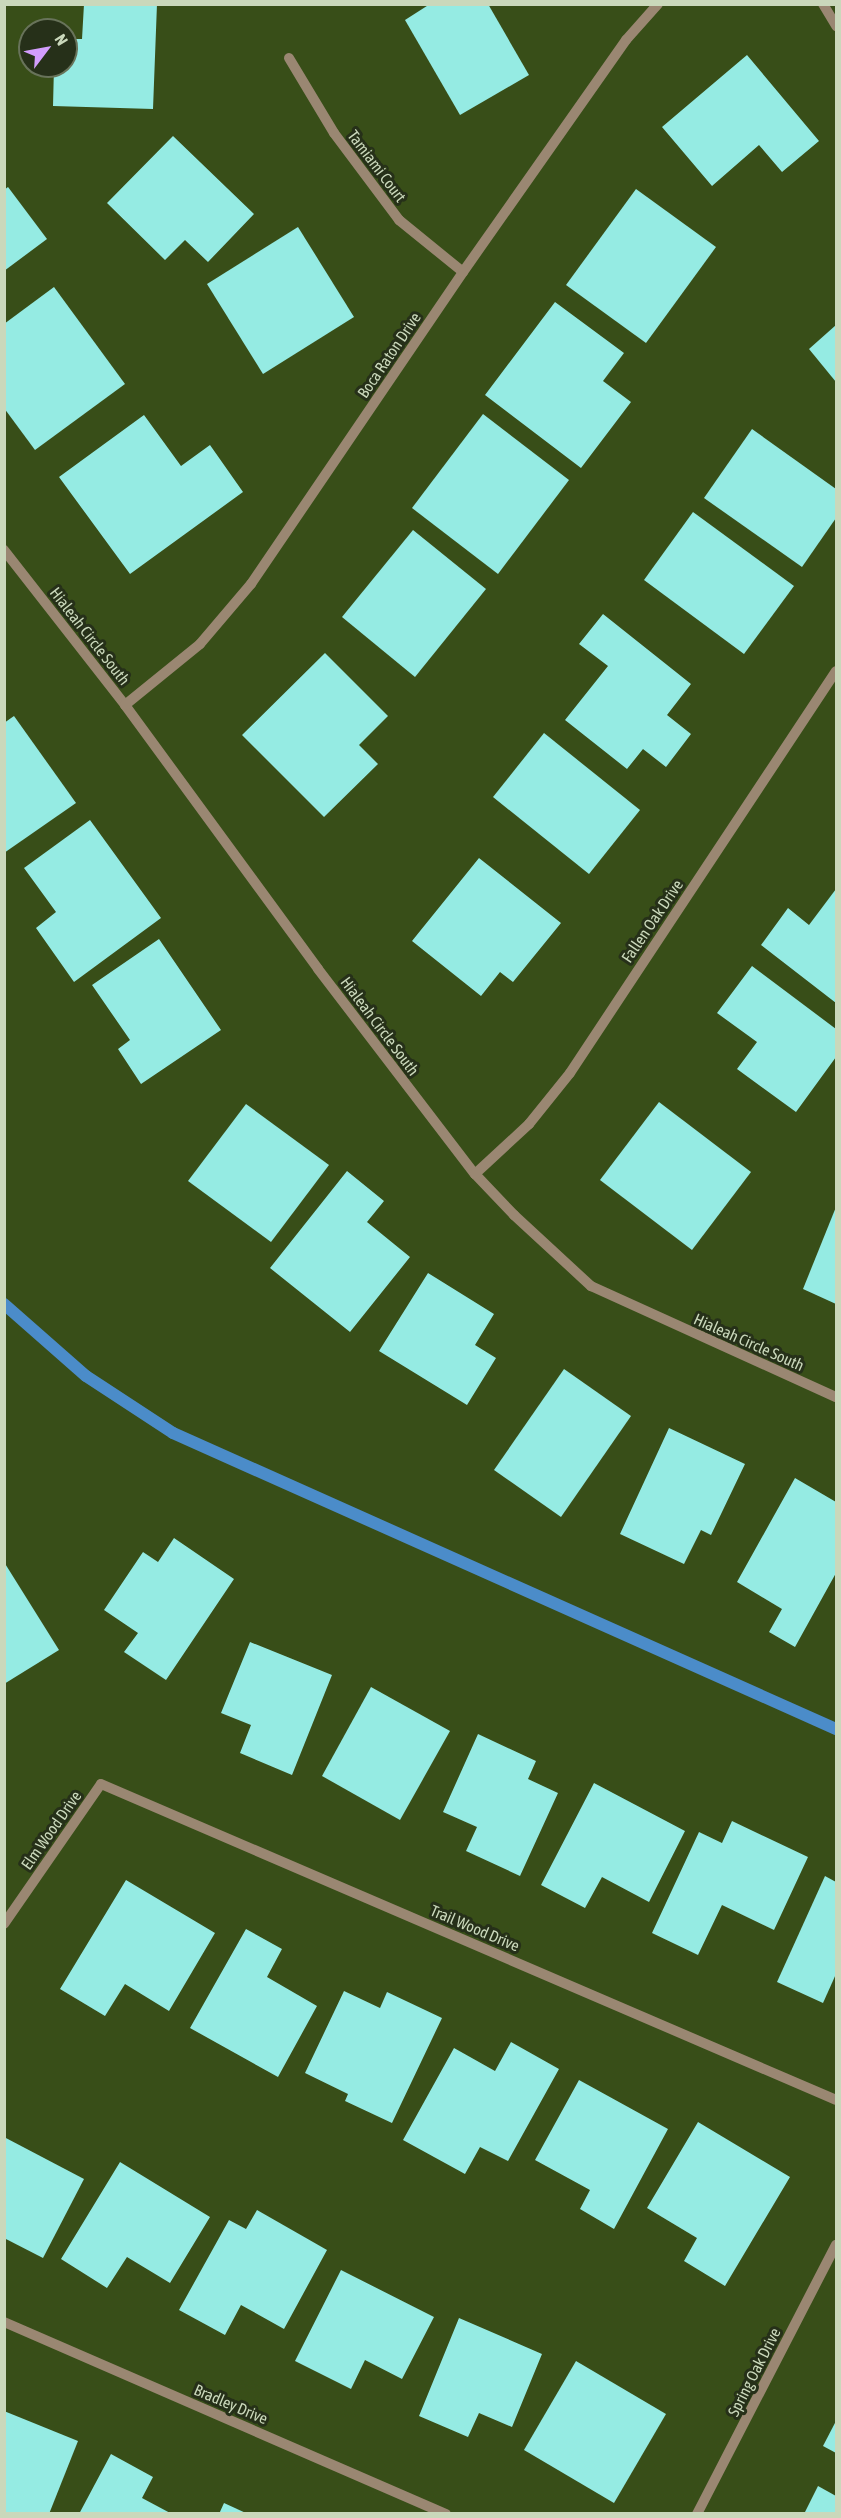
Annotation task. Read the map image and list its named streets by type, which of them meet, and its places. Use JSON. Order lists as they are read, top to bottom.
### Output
{
  "streets": {
    "street": [
      "Tamiami Court",
      "Boca Raton Drive",
      "Hialeah Circle South",
      "Fallen Oak Drive",
      "Elm Wood Drive",
      "Trail Wood Drive",
      "Spring Oak Drive",
      "Bradley Drive"
    ]
  },
  "crossings": [
    ["Tamiami Court", "Boca Raton Drive"],
    ["Boca Raton Drive", "Hialeah Circle South"],
    ["Hialeah Circle South", "Fallen Oak Drive"],
    ["Elm Wood Drive", "Trail Wood Drive"]
  ],
  "north": "top right"
}
